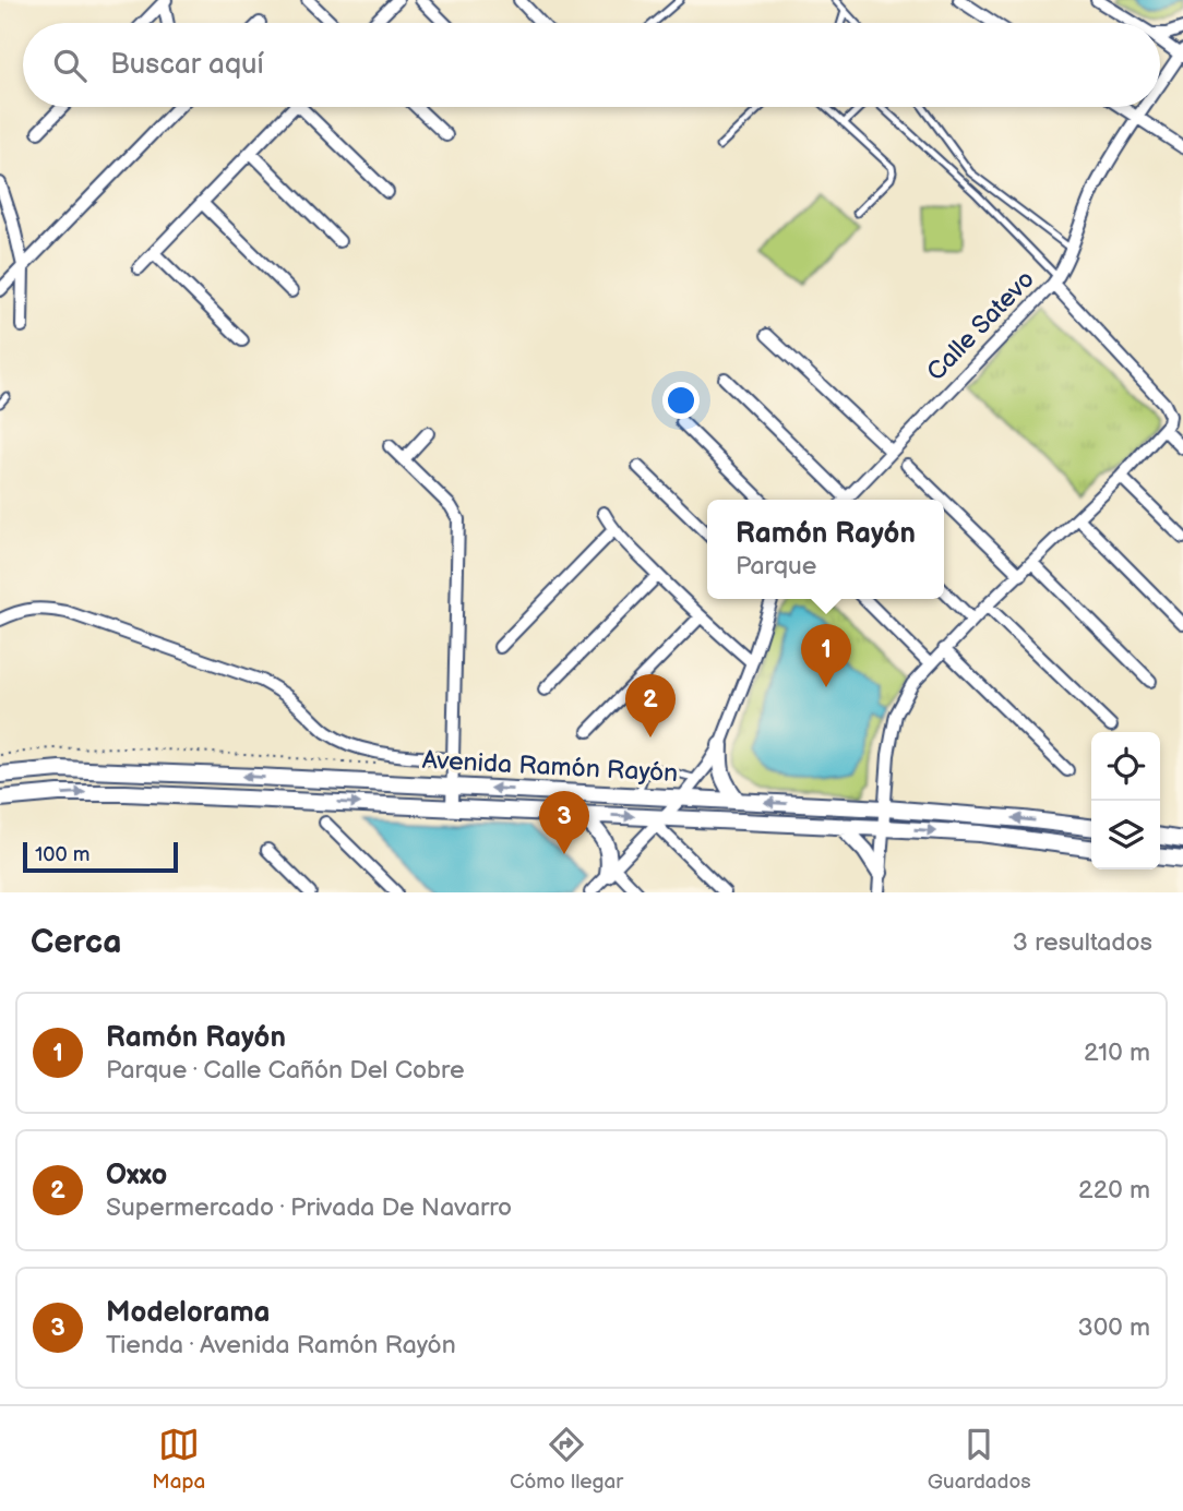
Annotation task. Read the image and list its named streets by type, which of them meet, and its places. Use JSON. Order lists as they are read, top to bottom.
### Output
{
  "streets": {
    "main road": ["Avenida Ramón Rayón"],
    "street": ["Calle Satevo"]
  },
  "scale_bar": "100 m",
  "page": {
    "search": "Buscar aquí",
    "popup": ["Ramón Rayón", "Parque"],
    "pins": ["1", "2", "3"],
    "scale": "100 m",
    "heading": ["Cerca", "3 resultados"],
    "list": [
      {
        "mark": "1",
        "name": "Ramón Rayón",
        "note": "Parque · Calle Cañón Del Cobre",
        "value": "210 m"
      },
      {
        "mark": "2",
        "name": "Oxxo",
        "note": "Supermercado · Privada De Navarro",
        "value": "220 m"
      },
      {
        "mark": "3",
        "name": "Modelorama",
        "note": "Tienda · Avenida Ramón Rayón",
        "value": "300 m"
      }
    ],
    "nav": ["Mapa", "Cómo llegar", "Guardados"]
  }
}
